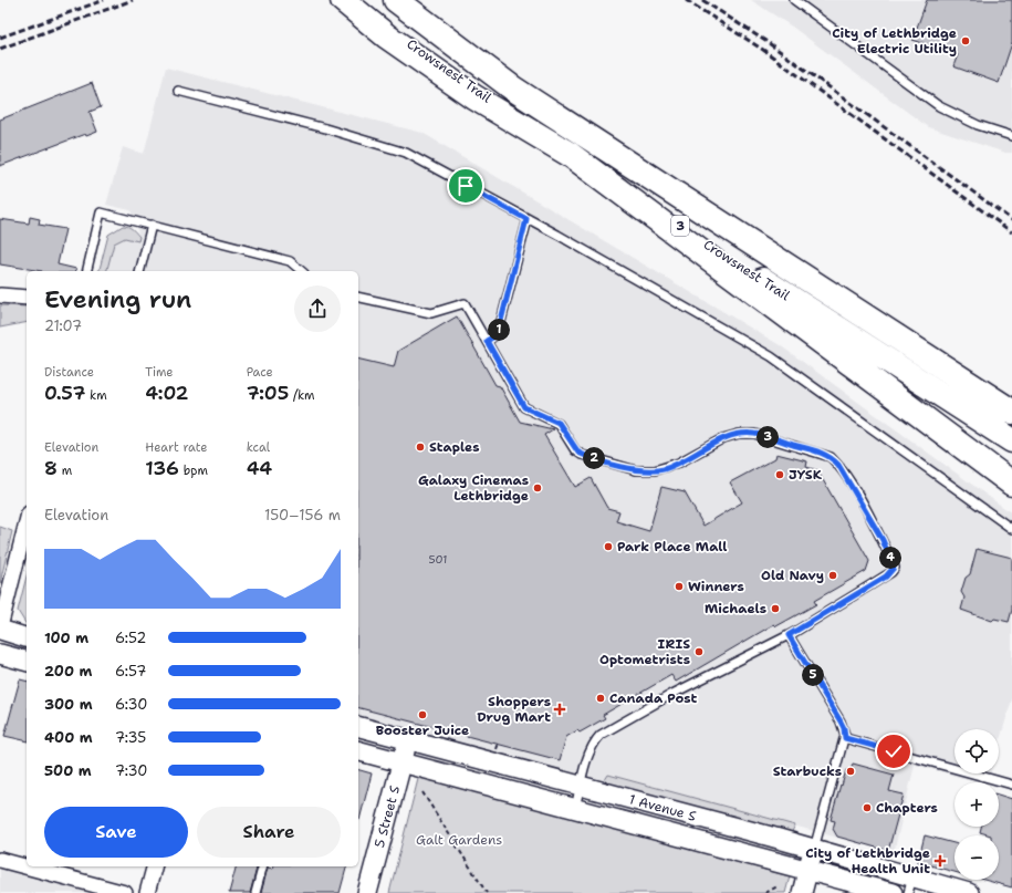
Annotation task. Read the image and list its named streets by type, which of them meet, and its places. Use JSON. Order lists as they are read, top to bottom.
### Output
{
  "streets": {
    "highway": ["Crowsnest Trail", "3"],
    "street": ["1 Avenue S", "5 Street S"]
  },
  "crossings": [
    ["1 Avenue S", "5 Street S"]
  ],
  "parks": ["Galt Gardens"],
  "places": {
    "other": [
      "City of Lethbridge Electric Utility",
      "Staples",
      "JYSK",
      "Galaxy Cinemas Lethbridge",
      "Park Place Mall",
      "Old Navy",
      "Winners",
      "Michaels",
      "IRIS Optometrists",
      "Canada Post",
      "Booster Juice",
      "Starbucks",
      "Chapters"
    ],
    "health": ["Shoppers Drug Mart", "City of Lethbridge Health Unit"]
  },
  "house_numbers": ["501"],
  "page": {
    "heading": ["Evening run", "21:07"],
    "pins": [
      "1",
      "3",
      "2",
      "4",
      "5"
    ],
    "stats": [
      ["Distance", "0.57 km"],
      ["Time", "4:02"],
      ["Pace", "7:05 /km"],
      ["Elevation", "8 m"],
      ["Heart rate", "136 bpm"],
      ["kcal", "44"]
    ],
    "chart": ["Elevation", "150–156 m"],
    "list": [
      {
        "name": "100 m",
        "note": "6:52"
      },
      {
        "name": "200 m",
        "note": "6:57"
      },
      {
        "name": "300 m",
        "note": "6:30"
      },
      {
        "name": "400 m",
        "note": "7:35"
      },
      {
        "name": "500 m",
        "note": "7:30"
      }
    ],
    "map_buttons": ["+", "−"],
    "buttons": ["Save", "Share"]
  }
}
